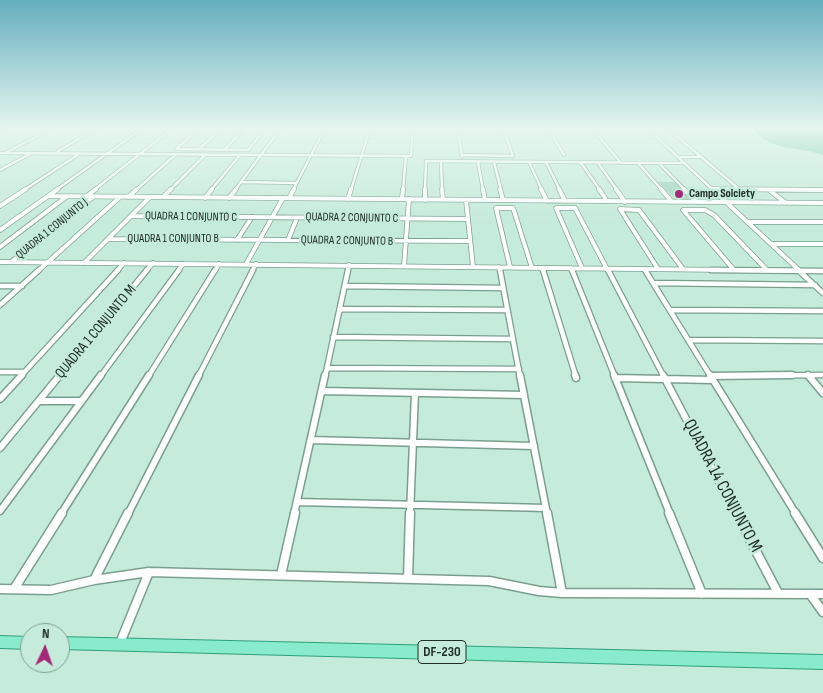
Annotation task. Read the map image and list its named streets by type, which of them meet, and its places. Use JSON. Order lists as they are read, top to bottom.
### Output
{
  "streets": {
    "main road": ["DF-230"],
    "street": [
      "QUADRA 1 CONJUNTO C",
      "QUADRA 2 CONJUNTO C",
      "QUADRA 1 CONJUNTO J",
      "QUADRA 1 CONJUNTO B",
      "QUADRA 2 CONJUNTO B",
      "QUADRA 1 CONJUNTO M",
      "QUADRA 14 CONJUNTO M"
    ]
  },
  "crossings": [
    ["QUADRA 1 CONJUNTO C", "QUADRA 2 CONJUNTO C"],
    ["QUADRA 1 CONJUNTO B", "QUADRA 2 CONJUNTO B"]
  ],
  "places": ["Campo Solciety"],
  "north": "top"
}
